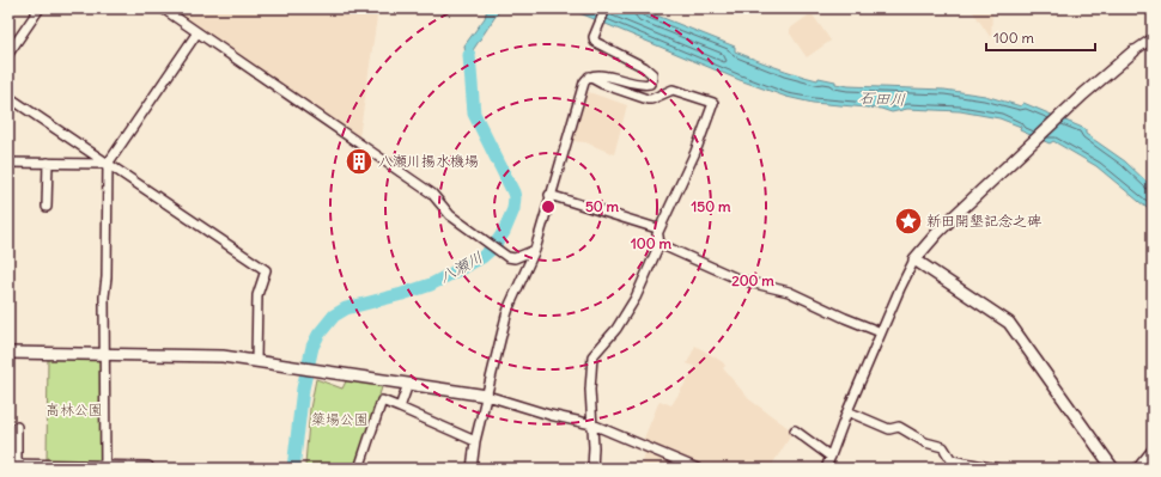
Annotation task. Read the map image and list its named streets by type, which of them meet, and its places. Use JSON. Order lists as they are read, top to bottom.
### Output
{
  "water": ["石田川", "八瀬川"],
  "parks": ["高林公園", "簗場公園"],
  "places": {
    "building": ["八瀬川揚水機場"],
    "place": ["新田開墾記念之碑"]
  },
  "scale_bar": "100 m",
  "rings": [
    "50 m",
    "150 m",
    "100 m",
    "200 m"
  ]
}
